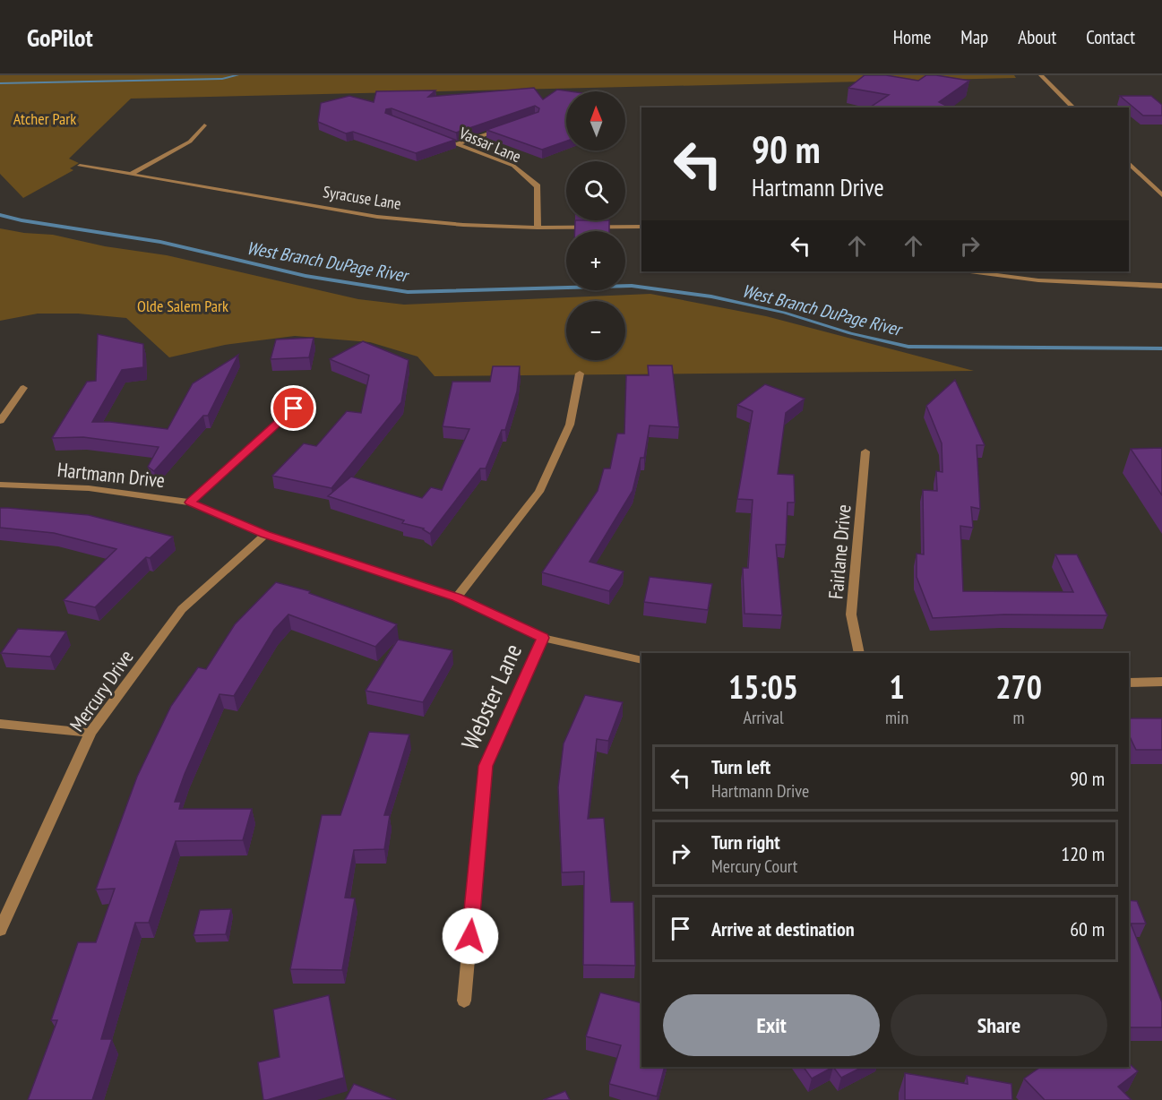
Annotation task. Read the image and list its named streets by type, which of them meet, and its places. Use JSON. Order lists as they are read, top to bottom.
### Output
{
  "streets": {
    "street": [
      "Vassar Lane",
      "Syracuse Lane",
      "Hartmann Drive",
      "Fairlane Drive",
      "Mercury Drive",
      "Webster Lane"
    ]
  },
  "crossings": [
    ["Vassar Lane", "Syracuse Lane"],
    ["Hartmann Drive", "Mercury Drive"],
    ["Hartmann Drive", "Webster Lane"]
  ],
  "water": ["West Branch DuPage River"],
  "parks": ["Atcher Park", "Olde Salem Park"],
  "north": "top",
  "page": {
    "header": "GoPilot",
    "nav": [
      "Home",
      "Map",
      "About",
      "Contact"
    ],
    "map_buttons": ["+", "−"],
    "turn": ["90 m", "Hartmann Drive"],
    "eta": [
      "15:05",
      "Arrival",
      "1",
      "min",
      "270",
      "m"
    ],
    "list": [
      {
        "name": "Turn left",
        "note": "Hartmann Drive",
        "value": "90 m"
      },
      {
        "name": "Turn right",
        "note": "Mercury Court",
        "value": "120 m"
      },
      {
        "name": "Arrive at destination",
        "value": "60 m"
      }
    ],
    "buttons": ["Exit", "Share"]
  }
}
